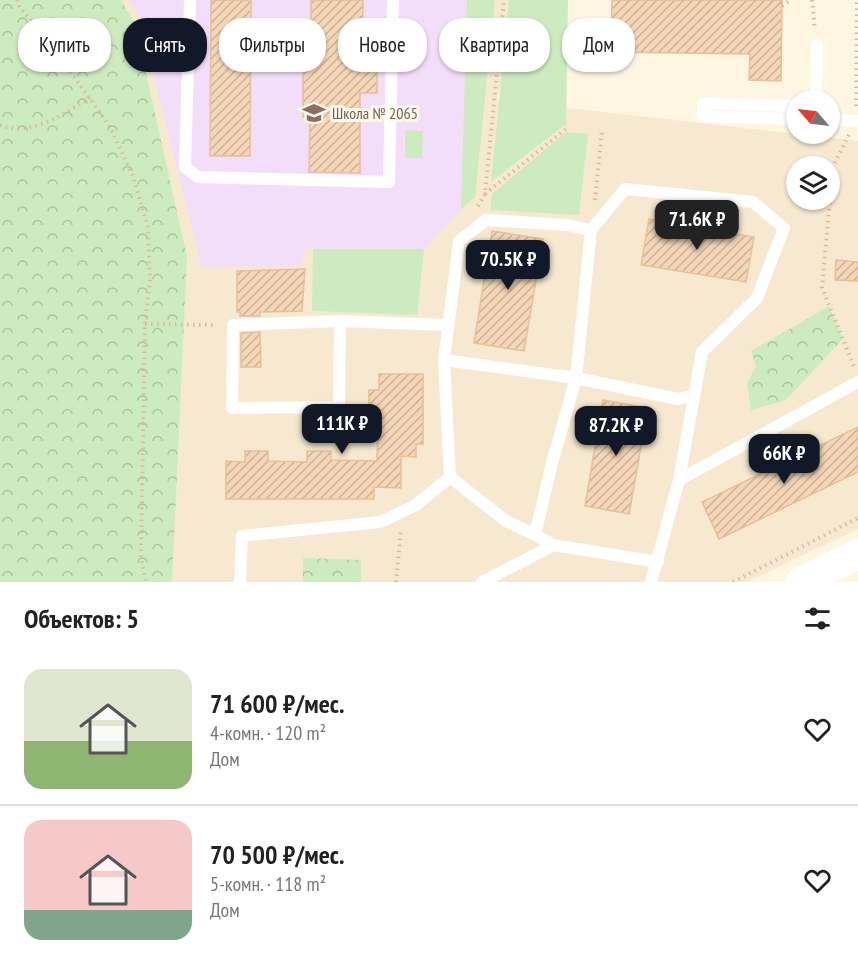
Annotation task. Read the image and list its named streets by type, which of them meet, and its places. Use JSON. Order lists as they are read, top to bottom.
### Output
{
  "places": {
    "school or university": ["Школа № 2065"]
  },
  "north": "top left",
  "page": {
    "chip": [
      "Купить",
      "Снять",
      "Фильтры",
      "Новое",
      "Квартира",
      "Дом"
    ],
    "price": [
      "71.6K ₽",
      "70.5K ₽",
      "111K ₽",
      "87.2K ₽",
      "66K ₽"
    ],
    "heading": "Объектов: 5",
    "list": [
      {
        "name": "71 600 ₽/мес.",
        "note": "4-комн. · 120 m² · Дом"
      },
      {
        "name": "70 500 ₽/мес.",
        "note": "5-комн. · 118 m² · Дом"
      }
    ]
  }
}
